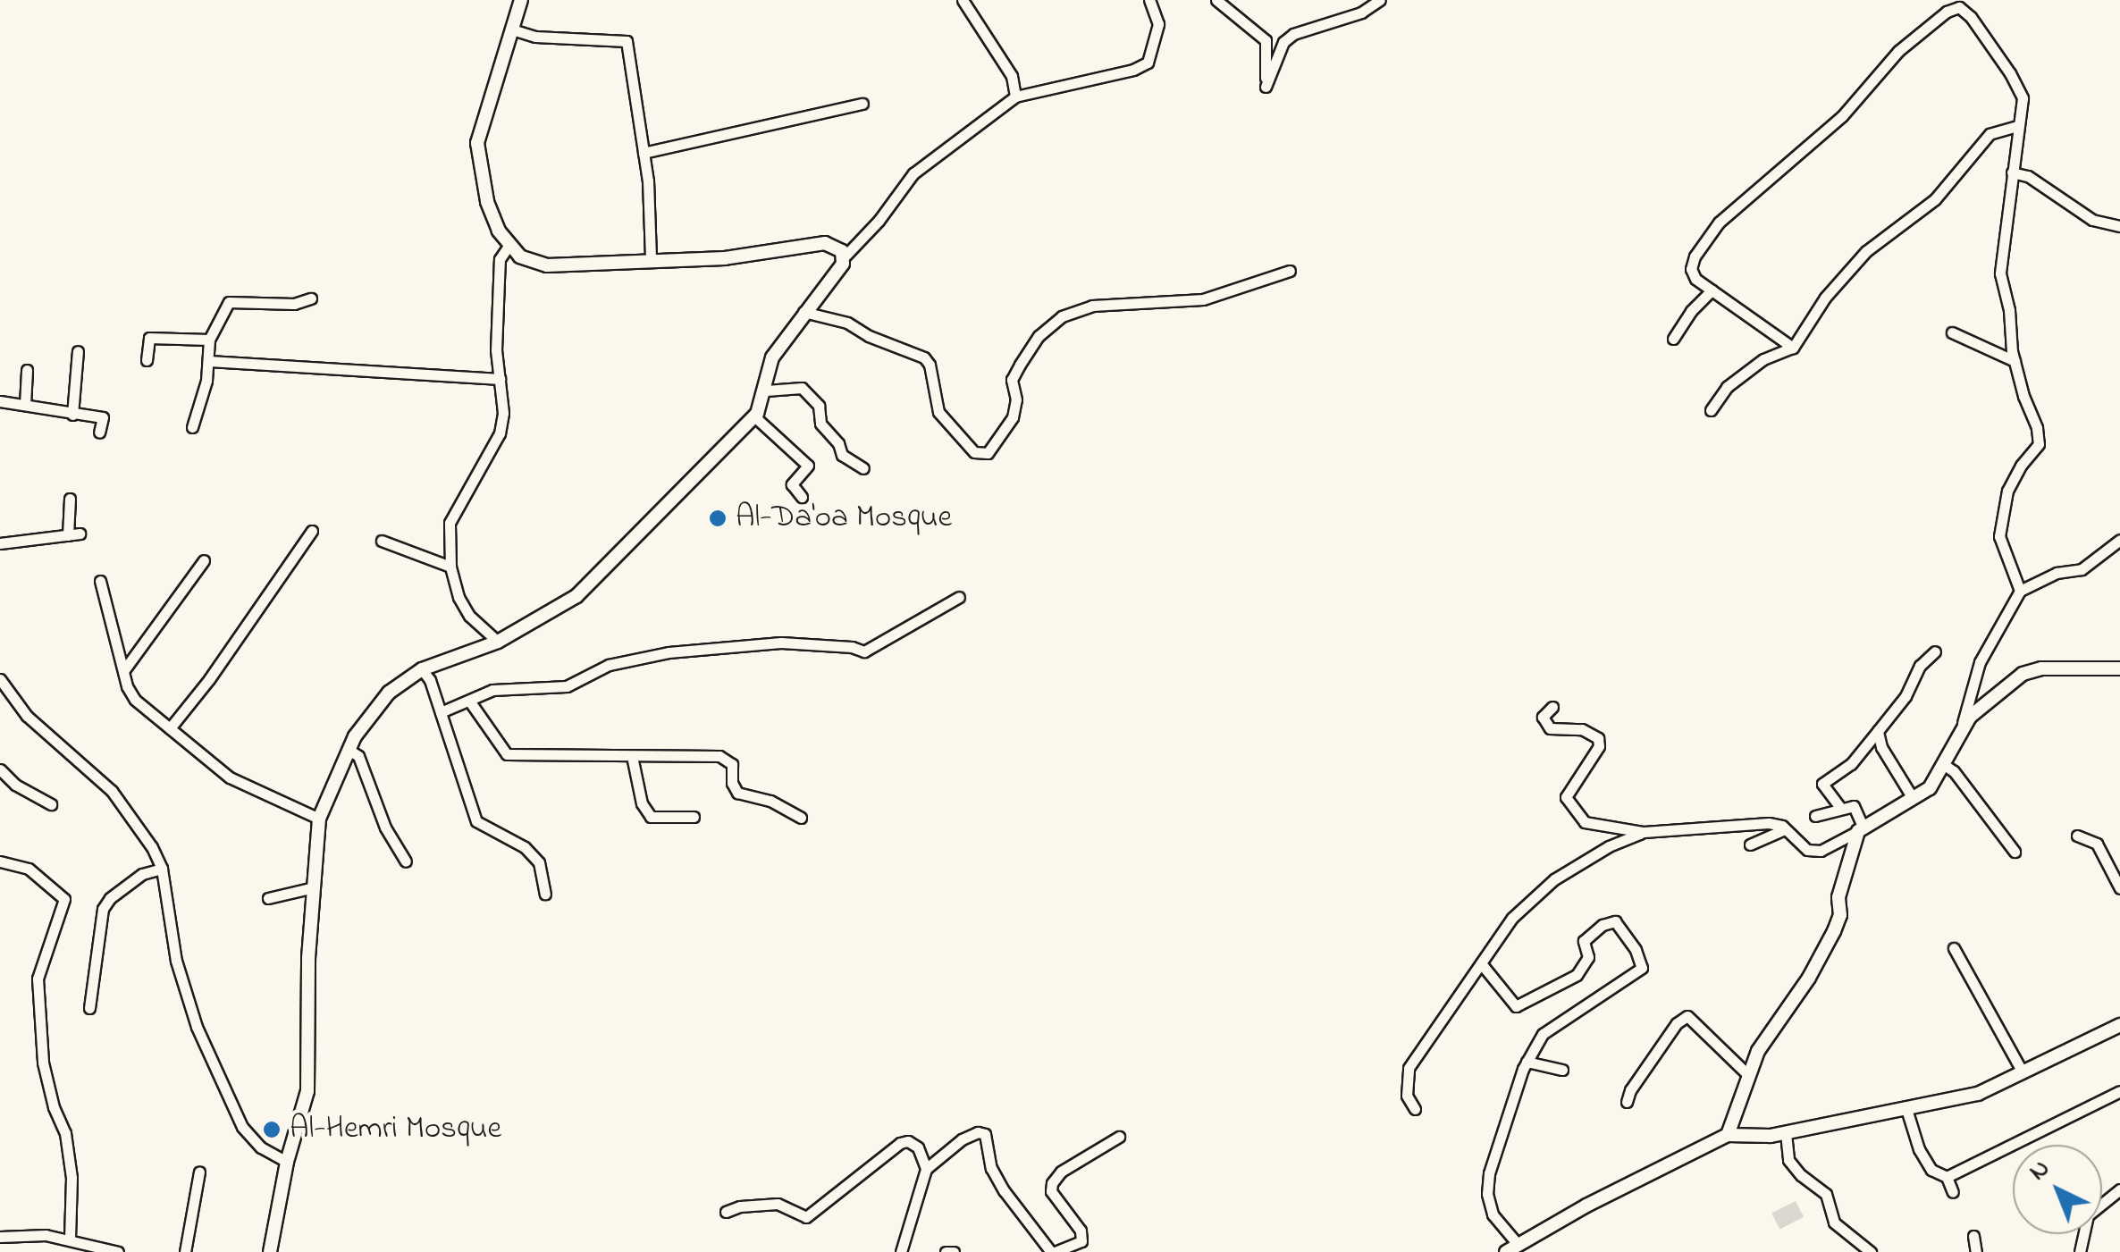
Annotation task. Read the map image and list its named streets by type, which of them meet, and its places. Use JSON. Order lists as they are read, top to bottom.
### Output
{
  "places": ["Al-Da'oa Mosque", "Al-Hemri Mosque"],
  "north": "top left"
}
